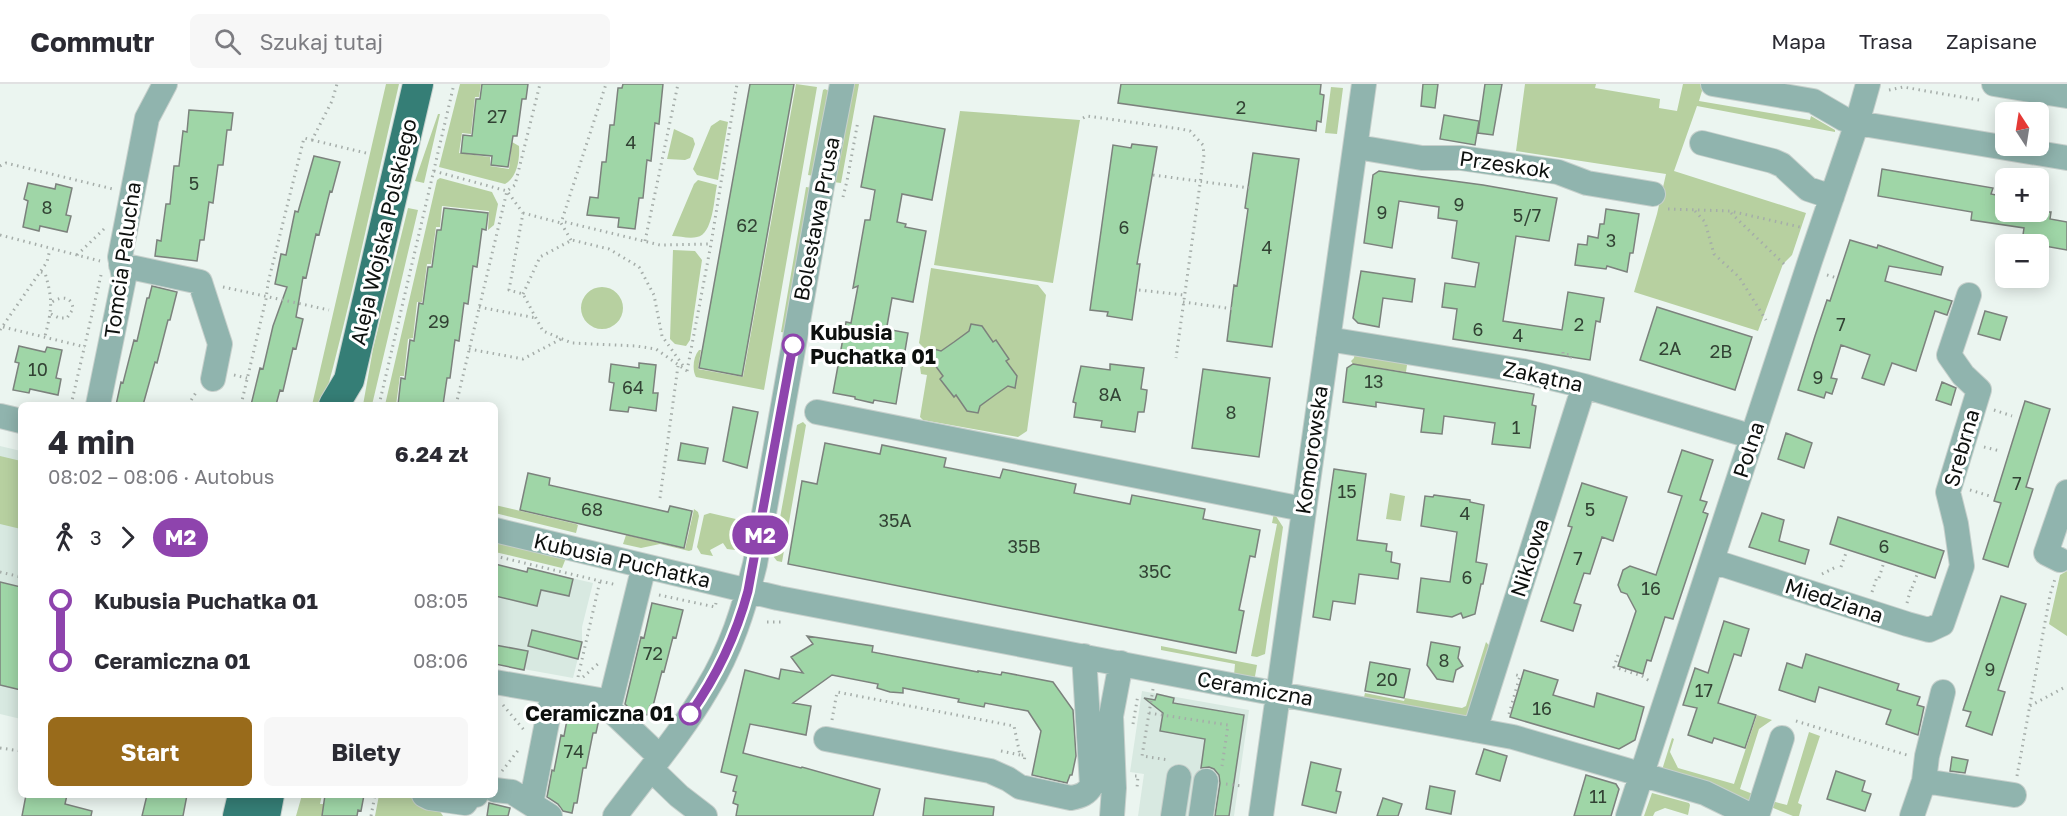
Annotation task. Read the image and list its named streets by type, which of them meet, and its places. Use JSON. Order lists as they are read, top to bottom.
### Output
{
  "streets": {
    "main road": ["Aleja Wojska Polskiego"],
    "street": [
      "Przeskok",
      "Bolesława Prusa",
      "Tomcia Palucha",
      "Zakątna",
      "Srebrna",
      "Komorowska",
      "Polna",
      "Niklowa",
      "Kubusia Puchatka",
      "Miedziana",
      "Ceramiczna"
    ]
  },
  "crossings": [
    ["Przeskok", "Komorowska"],
    ["Bolesława Prusa", "Kubusia Puchatka"],
    ["Bolesława Prusa", "Ceramiczna"],
    ["Zakątna", "Komorowska"],
    ["Zakątna", "Polna"],
    ["Zakątna", "Niklowa"],
    ["Srebrna", "Miedziana"],
    ["Komorowska", "Ceramiczna"],
    ["Polna", "Miedziana"],
    ["Polna", "Ceramiczna"],
    ["Niklowa", "Ceramiczna"],
    ["Kubusia Puchatka", "Ceramiczna"]
  ],
  "places": ["Kubusia Puchatka 01", "Ceramiczna 01"],
  "lines": ["bus line M2"],
  "house_numbers": [
    "2",
    "27",
    "4",
    "5",
    "9",
    "8",
    "9",
    "5/7",
    "62",
    "6",
    "3",
    "4",
    "29",
    "2",
    "7",
    "6",
    "4",
    "2A",
    "2B",
    "10",
    "9",
    "13",
    "64",
    "8A",
    "8",
    "1",
    "7",
    "15",
    "68",
    "5",
    "4",
    "35A",
    "35B",
    "6",
    "7",
    "35C",
    "6",
    "16",
    "72",
    "8",
    "9",
    "20",
    "17",
    "16",
    "74",
    "11"
  ],
  "north": "top",
  "page": {
    "header": "Commutr",
    "search": "Szukaj tutaj",
    "nav": ["Mapa", "Trasa", "Zapisane"],
    "on_map": "M2",
    "map_buttons": ["+", "−"],
    "heading": ["4 min", "08:02 – 08:06 · Autobus", "6.24 zł"],
    "legs": ["3", "M2"],
    "list": [
      {
        "name": "Kubusia Puchatka 01",
        "value": "08:05"
      },
      {
        "name": "Ceramiczna 01",
        "value": "08:06"
      }
    ],
    "buttons": ["Start", "Bilety"]
  }
}
